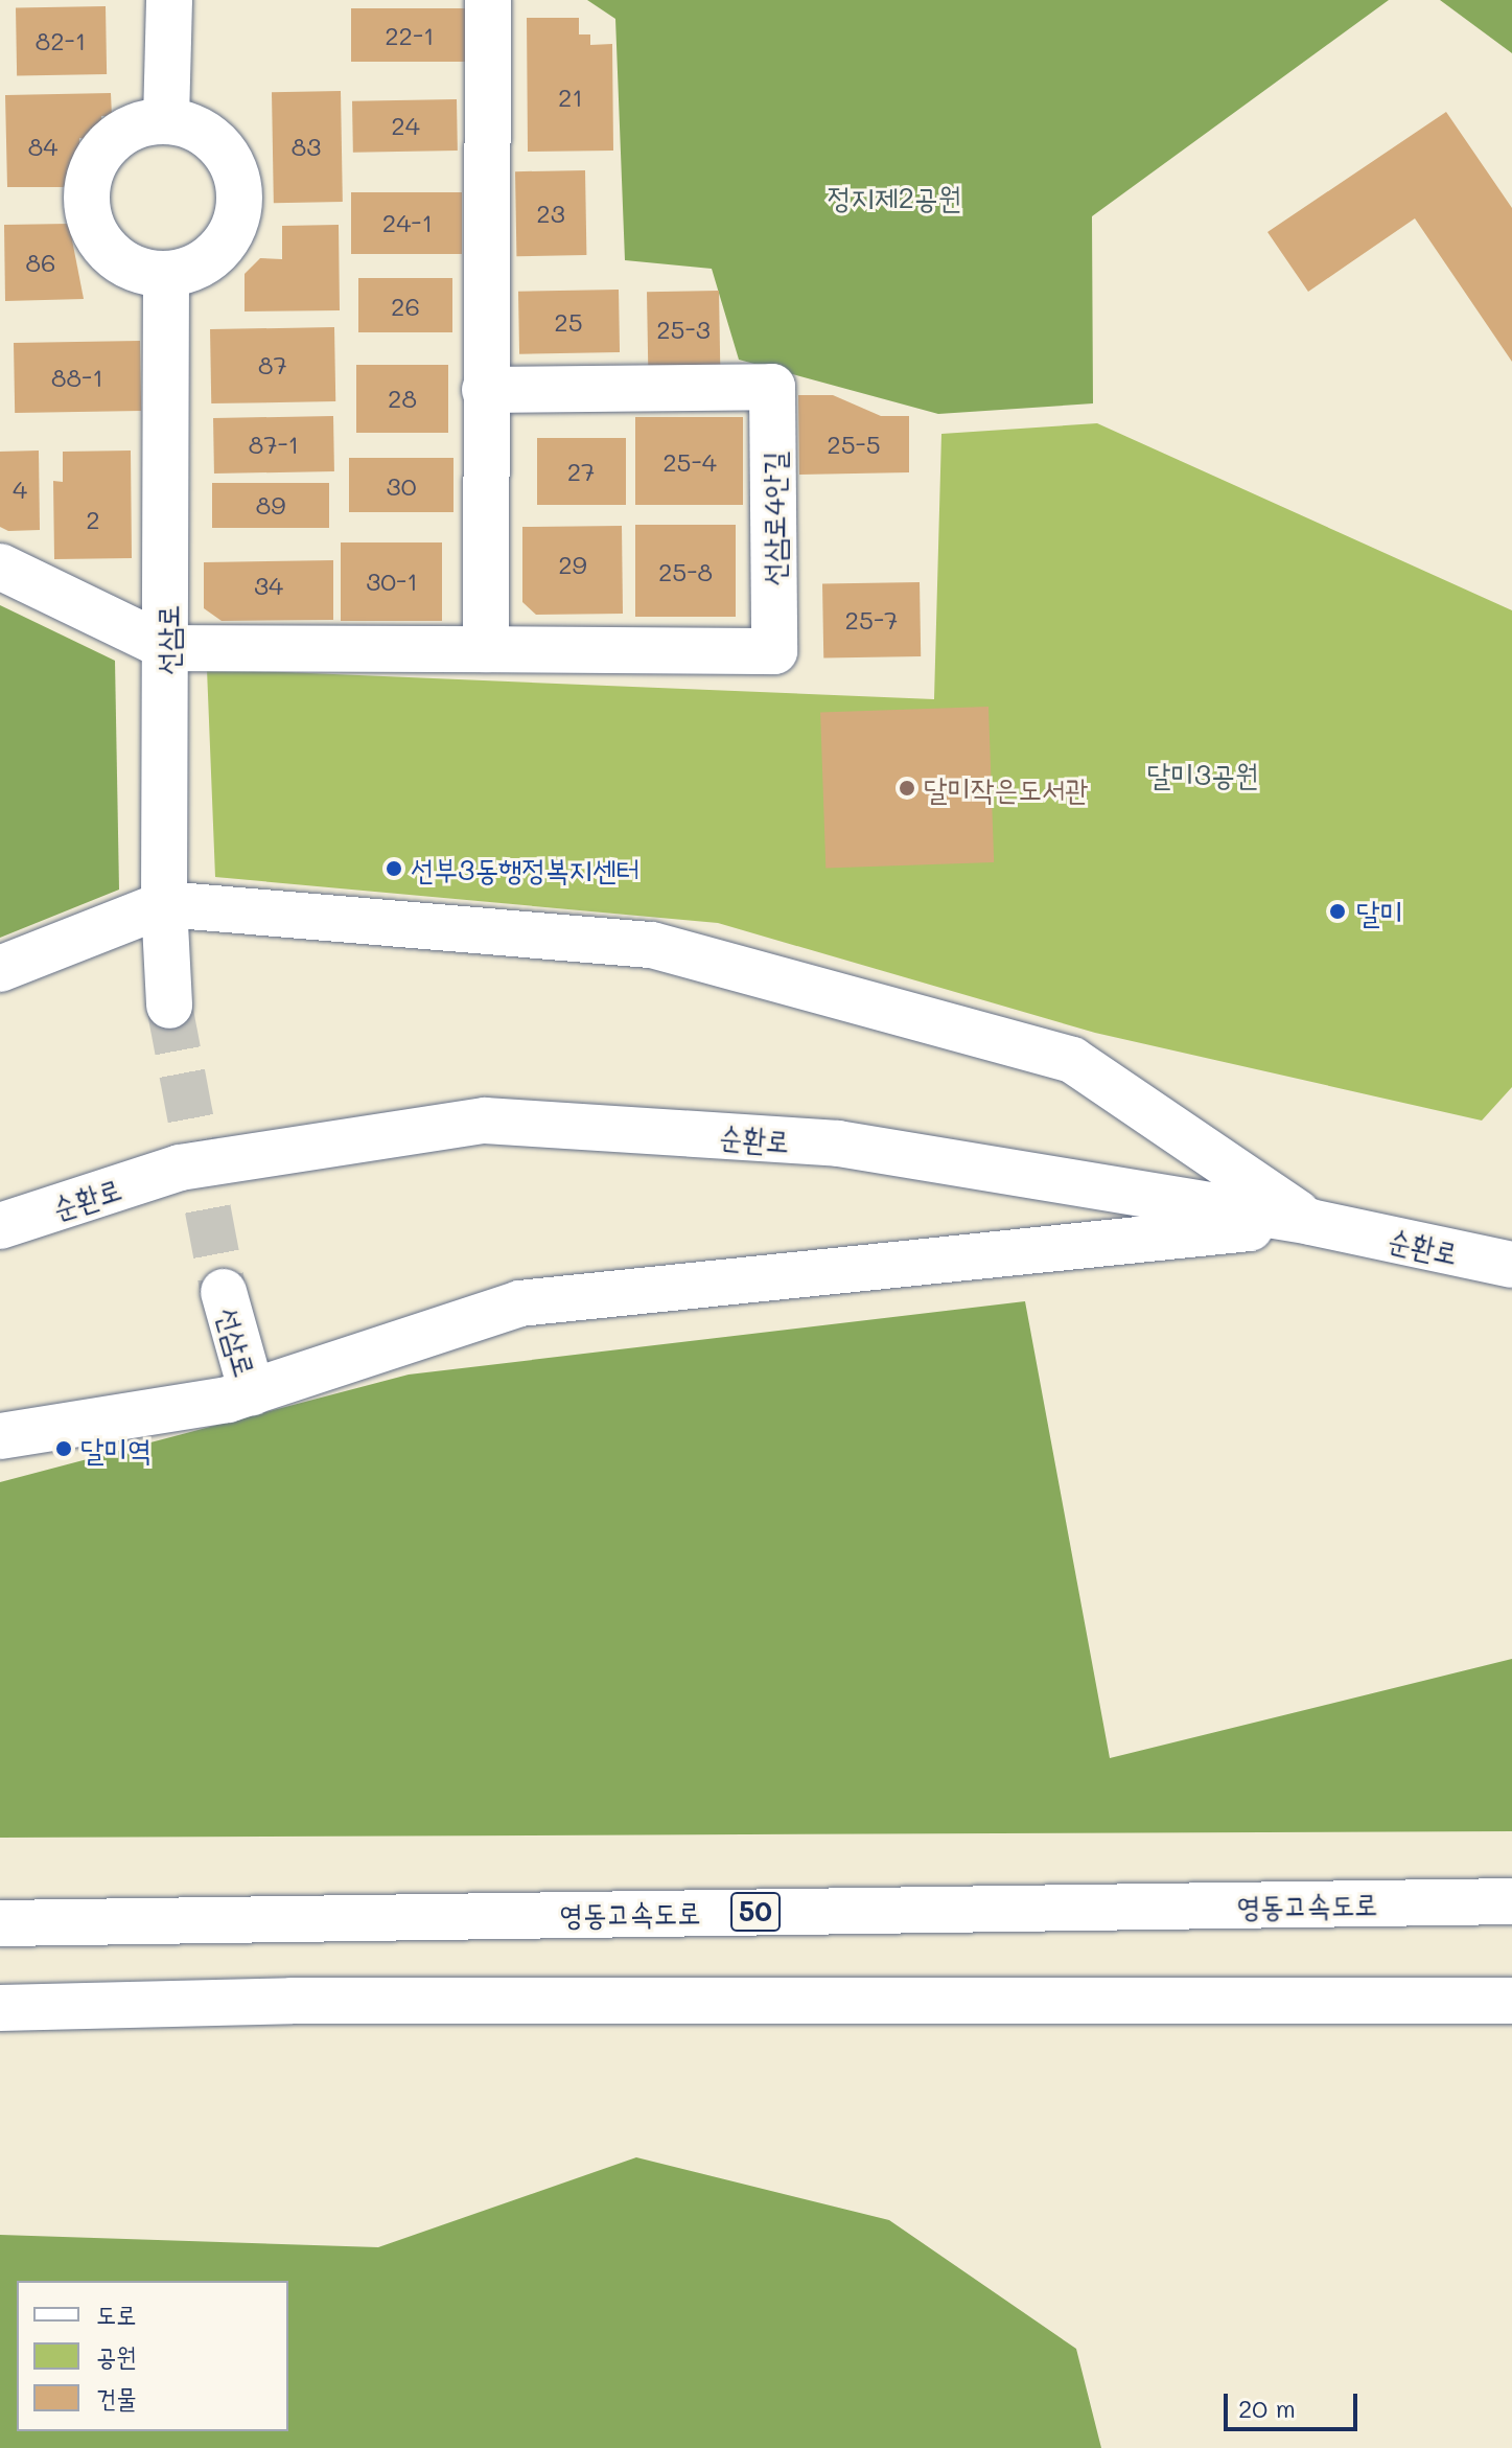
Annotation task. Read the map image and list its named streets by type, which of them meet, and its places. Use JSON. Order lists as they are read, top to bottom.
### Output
{
  "streets": {
    "main road": [
      "선삼로4안길",
      "선삼로",
      "순환로",
      "영동고속도로",
      "50"
    ]
  },
  "crossings": [
    ["선삼로4안길", "선삼로"]
  ],
  "parks": ["정지제2공원", "달미3공원"],
  "places": [
    "달미작은도서관",
    "선부3동행정복지센터",
    "달미",
    "달미역"
  ],
  "house_numbers": [
    "22-1",
    "82-1",
    "21",
    "24",
    "84",
    "83",
    "23",
    "24-1",
    "86",
    "26",
    "25",
    "25-3",
    "87",
    "88-1",
    "28",
    "87-1",
    "25-5",
    "25-4",
    "27",
    "30",
    "4",
    "89",
    "2",
    "29",
    "25-8",
    "30-1",
    "34",
    "25-7"
  ],
  "legend": ["도로", "공원", "건물"],
  "scale_bar": "20 m"
}
